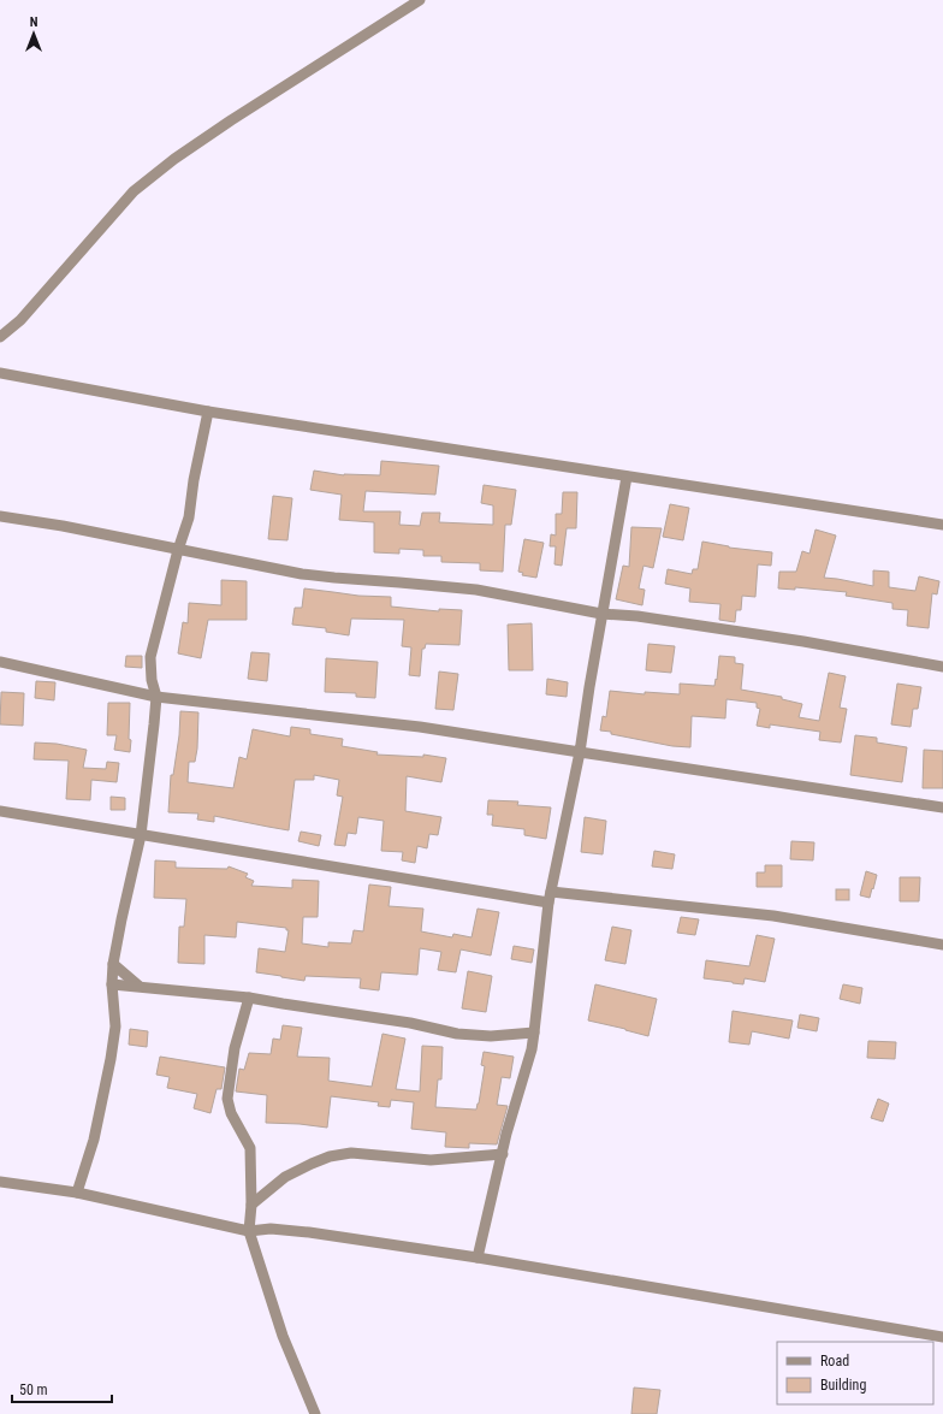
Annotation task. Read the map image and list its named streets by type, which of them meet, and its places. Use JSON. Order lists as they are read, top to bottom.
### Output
{
  "legend": ["Road", "Building"],
  "scale_bar": "50 m",
  "north": "top"
}
